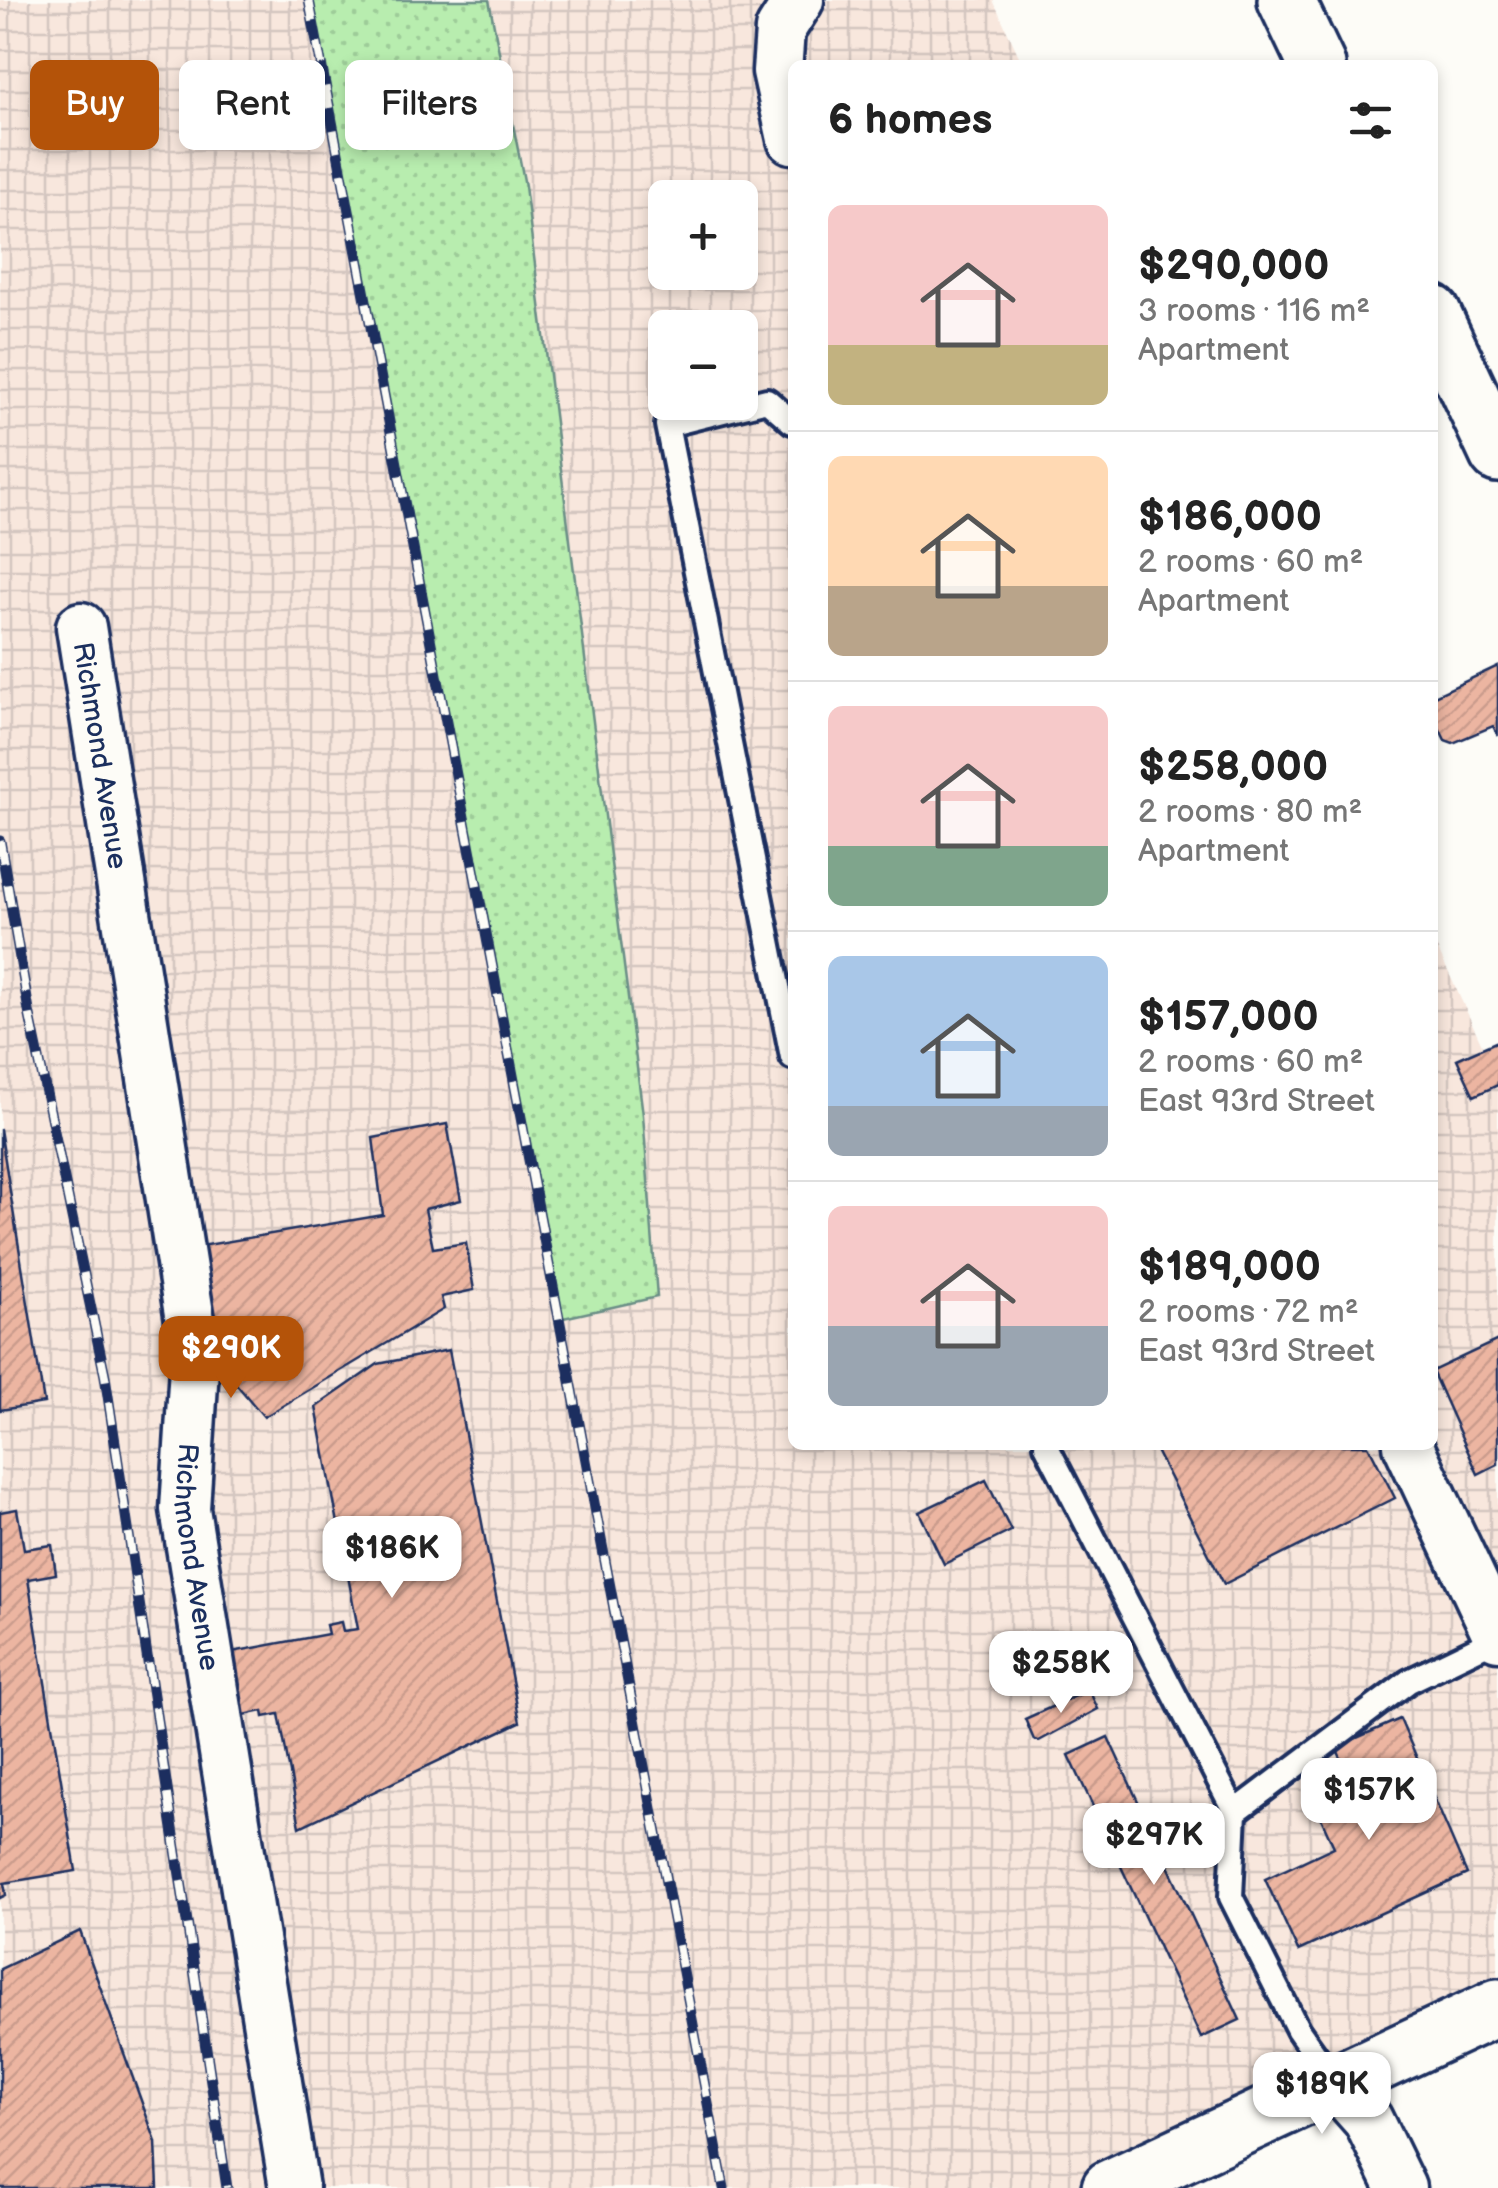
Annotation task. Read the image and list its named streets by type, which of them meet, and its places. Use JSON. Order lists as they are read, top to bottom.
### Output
{
  "streets": {
    "street": ["Richmond Avenue"]
  },
  "page": {
    "chip": ["Buy", "Rent", "Filters"],
    "heading": "6 homes",
    "map_buttons": ["+", "−"],
    "list": [
      {
        "name": "$290,000",
        "note": "3 rooms · 116 m² · Apartment"
      },
      {
        "name": "$186,000",
        "note": "2 rooms · 60 m² · Apartment"
      },
      {
        "name": "$258,000",
        "note": "2 rooms · 80 m² · Apartment"
      },
      {
        "name": "$157,000",
        "note": "2 rooms · 60 m² · East 93rd Street"
      },
      {
        "name": "$189,000",
        "note": "2 rooms · 72 m² · East 93rd Street"
      }
    ],
    "price": [
      "$290K",
      "$186K",
      "$258K",
      "$157K",
      "$297K",
      "$189K"
    ]
  }
}
